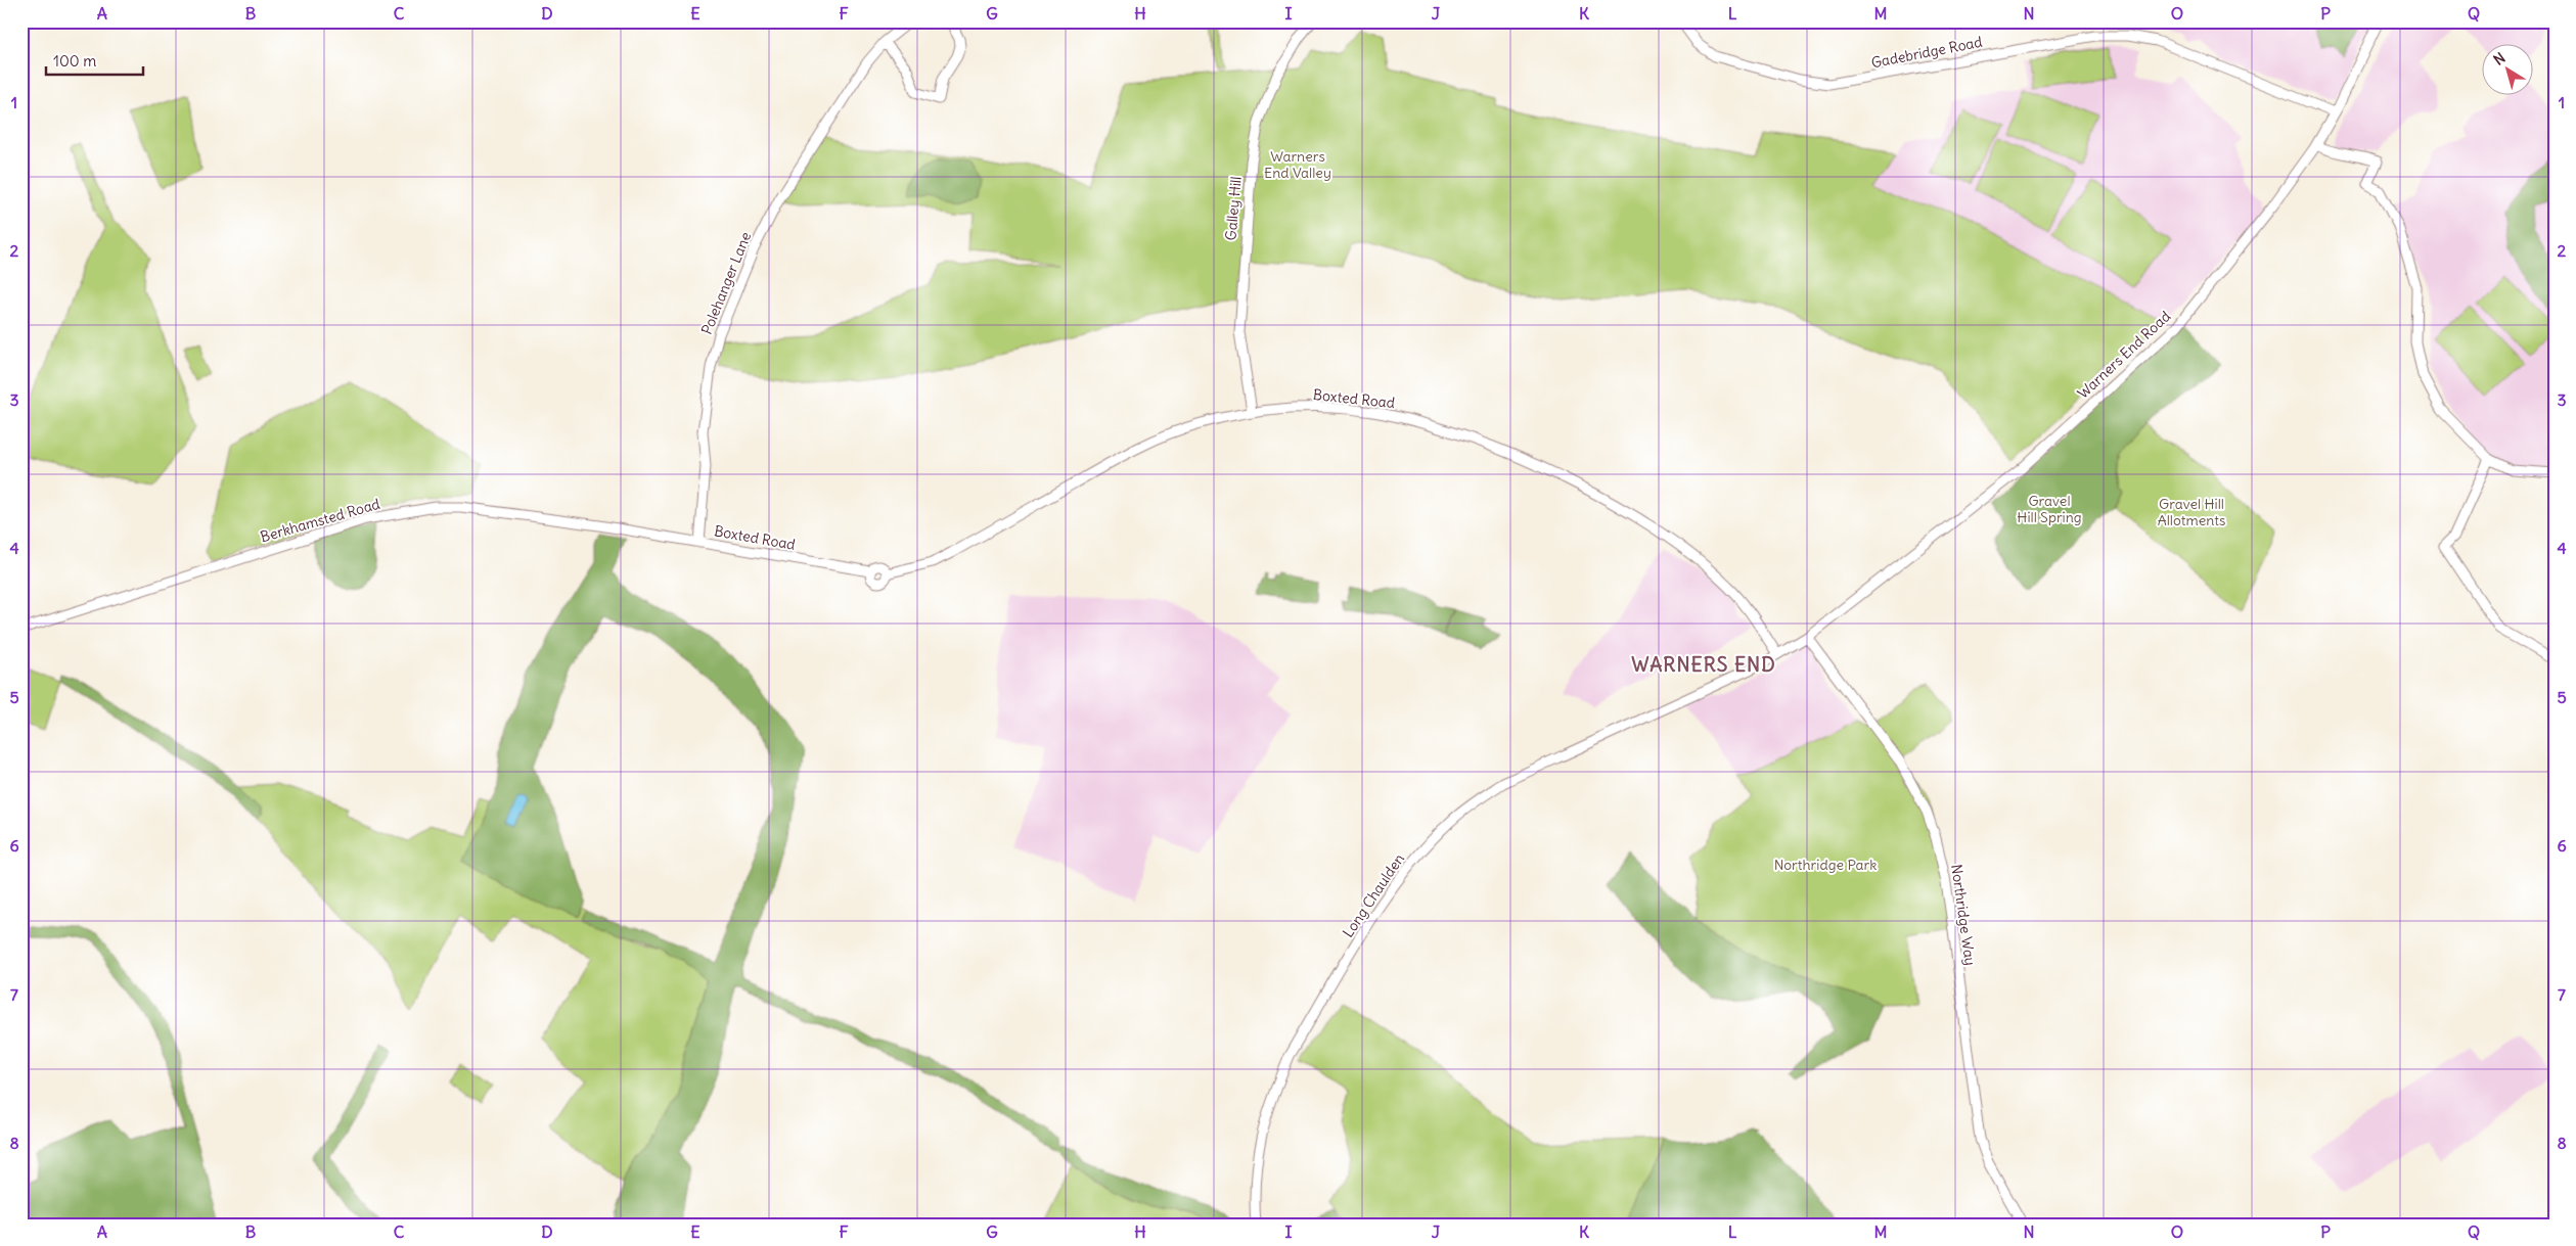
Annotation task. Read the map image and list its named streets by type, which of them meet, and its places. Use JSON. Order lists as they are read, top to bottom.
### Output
{
  "streets": {
    "street": [
      "Gadebridge Road",
      "Galley Hill",
      "Polehanger Lane",
      "Warners End Road",
      "Boxted Road",
      "Berkhamsted Road",
      "Long Chaulden",
      "Northridge Way"
    ]
  },
  "crossings": [
    ["Gadebridge Road", "Warners End Road"],
    ["Galley Hill", "Boxted Road"],
    ["Polehanger Lane", "Boxted Road"],
    ["Warners End Road", "Long Chaulden"],
    ["Warners End Road", "Northridge Way"],
    ["Boxted Road", "Berkhamsted Road"],
    ["Boxted Road", "Long Chaulden"],
    ["Long Chaulden", "Northridge Way"]
  ],
  "districts": ["WARNERS END"],
  "parks": [
    "Warners End Valley",
    "Gravel Hill Spring",
    "Gravel Hill Allotments",
    "Northridge Park"
  ],
  "scale_bar": "100 m",
  "north": "top left",
  "grid": {
    "columns": [
      "A",
      "B",
      "C",
      "D",
      "E",
      "F",
      "G",
      "H",
      "I",
      "J",
      "K",
      "L",
      "M",
      "N",
      "O",
      "P",
      "Q"
    ],
    "rows": [
      "1",
      "2",
      "3",
      "4",
      "5",
      "6",
      "7",
      "8"
    ]
  }
}
